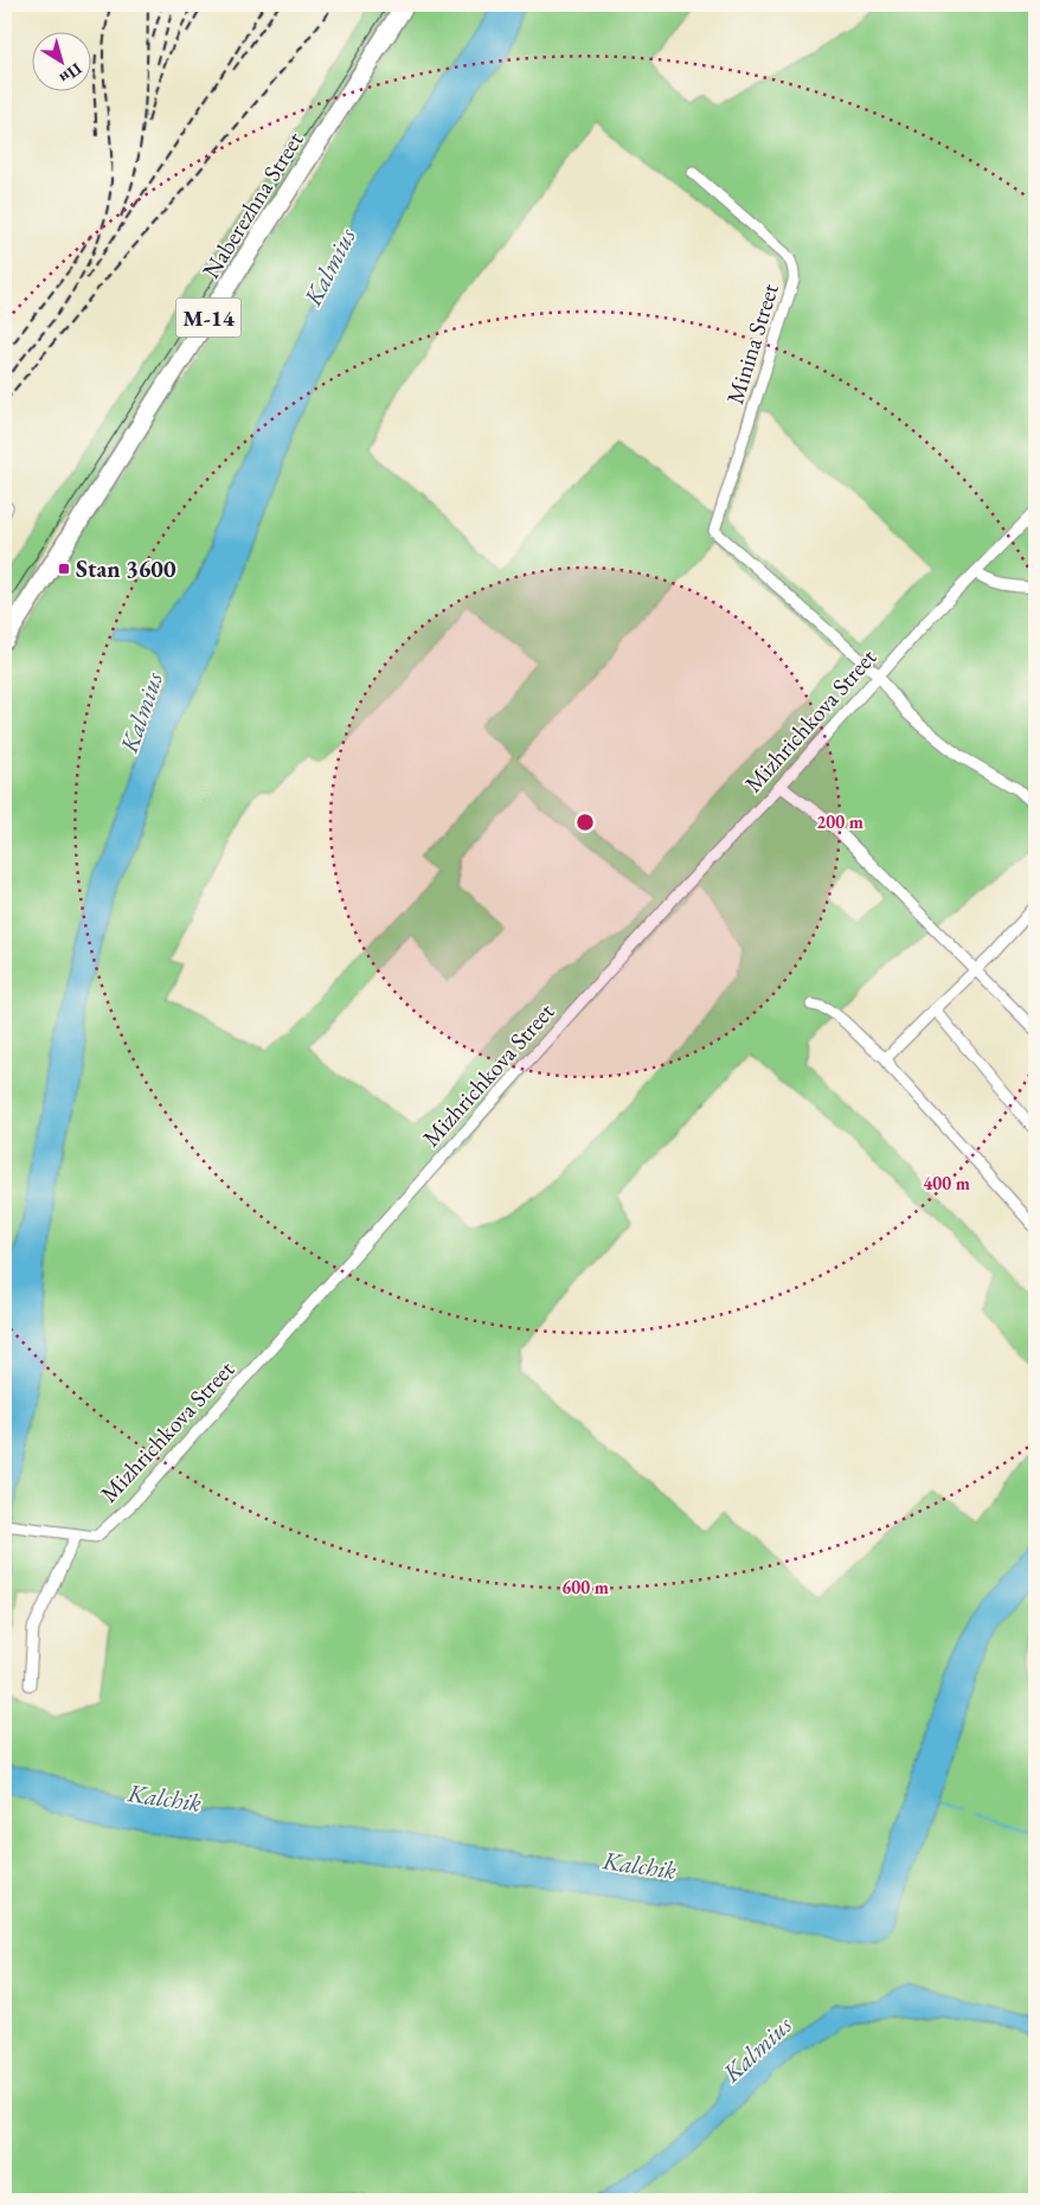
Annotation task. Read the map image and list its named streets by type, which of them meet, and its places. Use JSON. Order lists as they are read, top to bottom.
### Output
{
  "streets": {
    "highway": ["Naberezhna Street", "М-14"],
    "street": ["Minina Street", "Mizhrichkova Street"]
  },
  "crossings": [
    ["Minina Street", "Mizhrichkova Street"]
  ],
  "water": ["Kalmius", "Kalchik"],
  "places": {
    "transit": ["Stan 3600"]
  },
  "north": "bottom right",
  "rings": ["200 m", "400 m", "600 m"]
}
